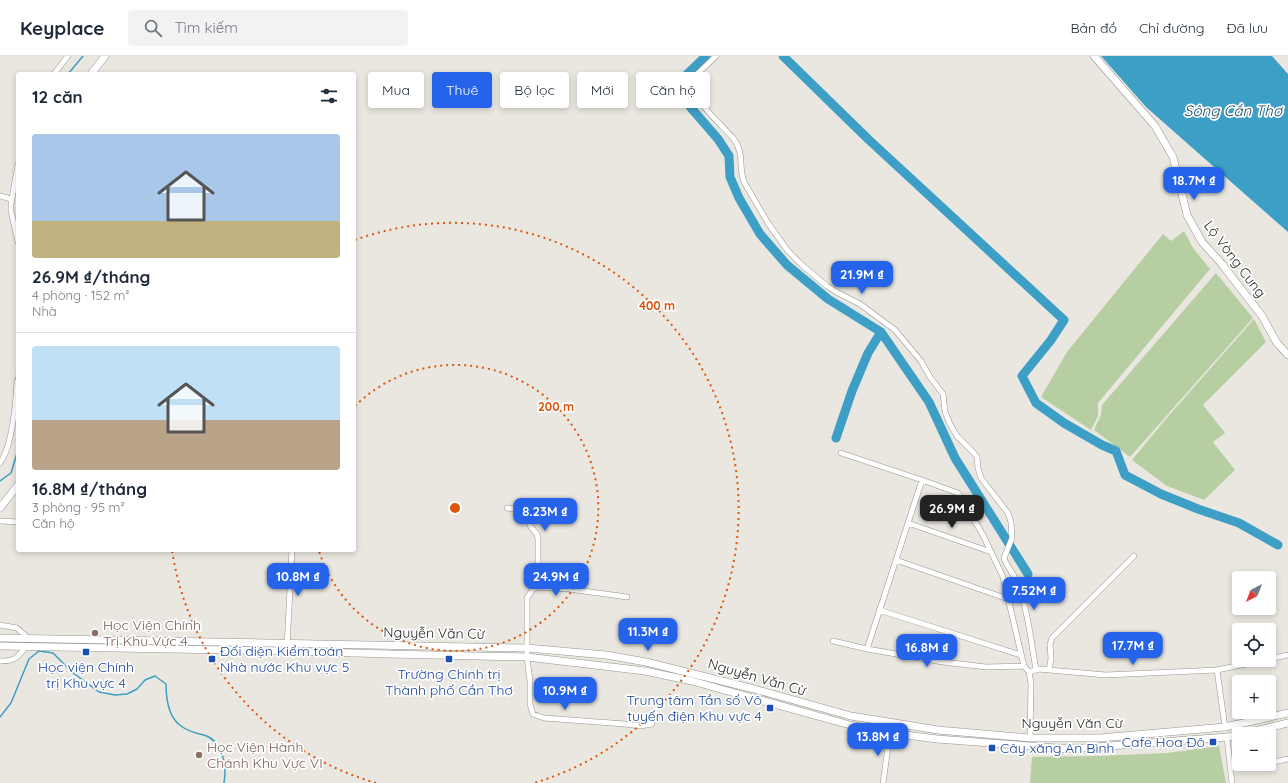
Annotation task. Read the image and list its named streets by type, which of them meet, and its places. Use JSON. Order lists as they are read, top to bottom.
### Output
{
  "streets": {
    "main road": ["Lộ Vòng Cung", "Nguyễn Văn Cừ"]
  },
  "water": ["Sông Cần Thơ"],
  "places": {
    "other": ["Học Viện Chính Trị Khu Vực 4", "Học Viện Hành Chánh Khu Vực VI"],
    "transit": [
      "Học viện Chính trị Khu vực 4",
      "Đối diện Kiểm toán Nhà nước Khu vực 5",
      "Trường Chính trị Thành phố Cần Thơ",
      "Trung tâm Tần số Vô tuyến điện Khu vực 4",
      "Cafe Hoa Đô",
      "Cây xăng An Bình"
    ]
  },
  "north": "bottom left",
  "page": {
    "header": "Keyplace",
    "search": "Tìm kiếm",
    "nav": ["Bản đồ", "Chỉ đường", "Đã lưu"],
    "chip": [
      "Mua",
      "Thuê",
      "Bộ lọc",
      "Mới",
      "Căn hộ"
    ],
    "heading": "12 căn",
    "list": [
      {
        "name": "26.9M ₫/tháng",
        "note": "4 phòng · 152 m² · Nhà"
      },
      {
        "name": "16.8M ₫/tháng",
        "note": "3 phòng · 95 m² · Căn hộ"
      }
    ],
    "price": [
      "18.7M ₫",
      "21.9M ₫",
      "26.9M ₫",
      "8.23M ₫",
      "10.8M ₫",
      "24.9M ₫",
      "7.52M ₫",
      "11.3M ₫",
      "17.7M ₫",
      "16.8M ₫",
      "10.9M ₫",
      "13.8M ₫"
    ],
    "map_buttons": ["+", "−"]
  },
  "rings": ["400 m", "200 m"]
}
